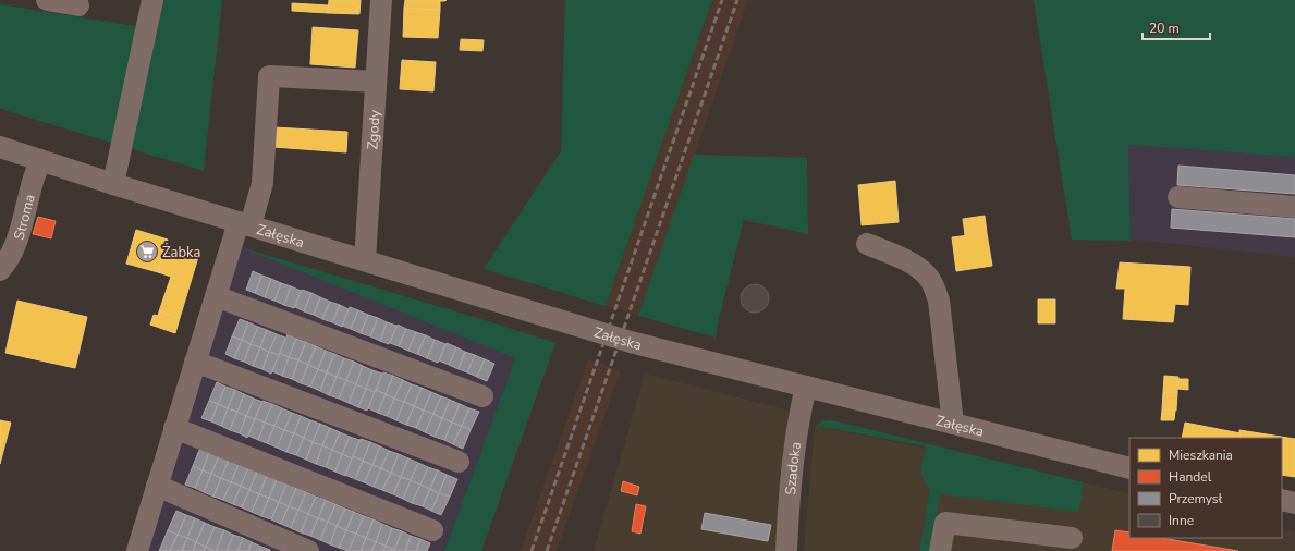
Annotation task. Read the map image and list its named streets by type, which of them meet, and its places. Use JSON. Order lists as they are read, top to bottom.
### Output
{
  "streets": {
    "street": [
      "Zgody",
      "Stroma",
      "Załęska",
      "Szadoka"
    ]
  },
  "crossings": [
    ["Zgody", "Załęska"],
    ["Stroma", "Załęska"],
    ["Załęska", "Szadoka"]
  ],
  "places": {
    "supermarket": ["Żabka"]
  },
  "legend": [
    "Mieszkania",
    "Handel",
    "Przemysł",
    "Inne"
  ],
  "scale_bar": "20 m"
}
